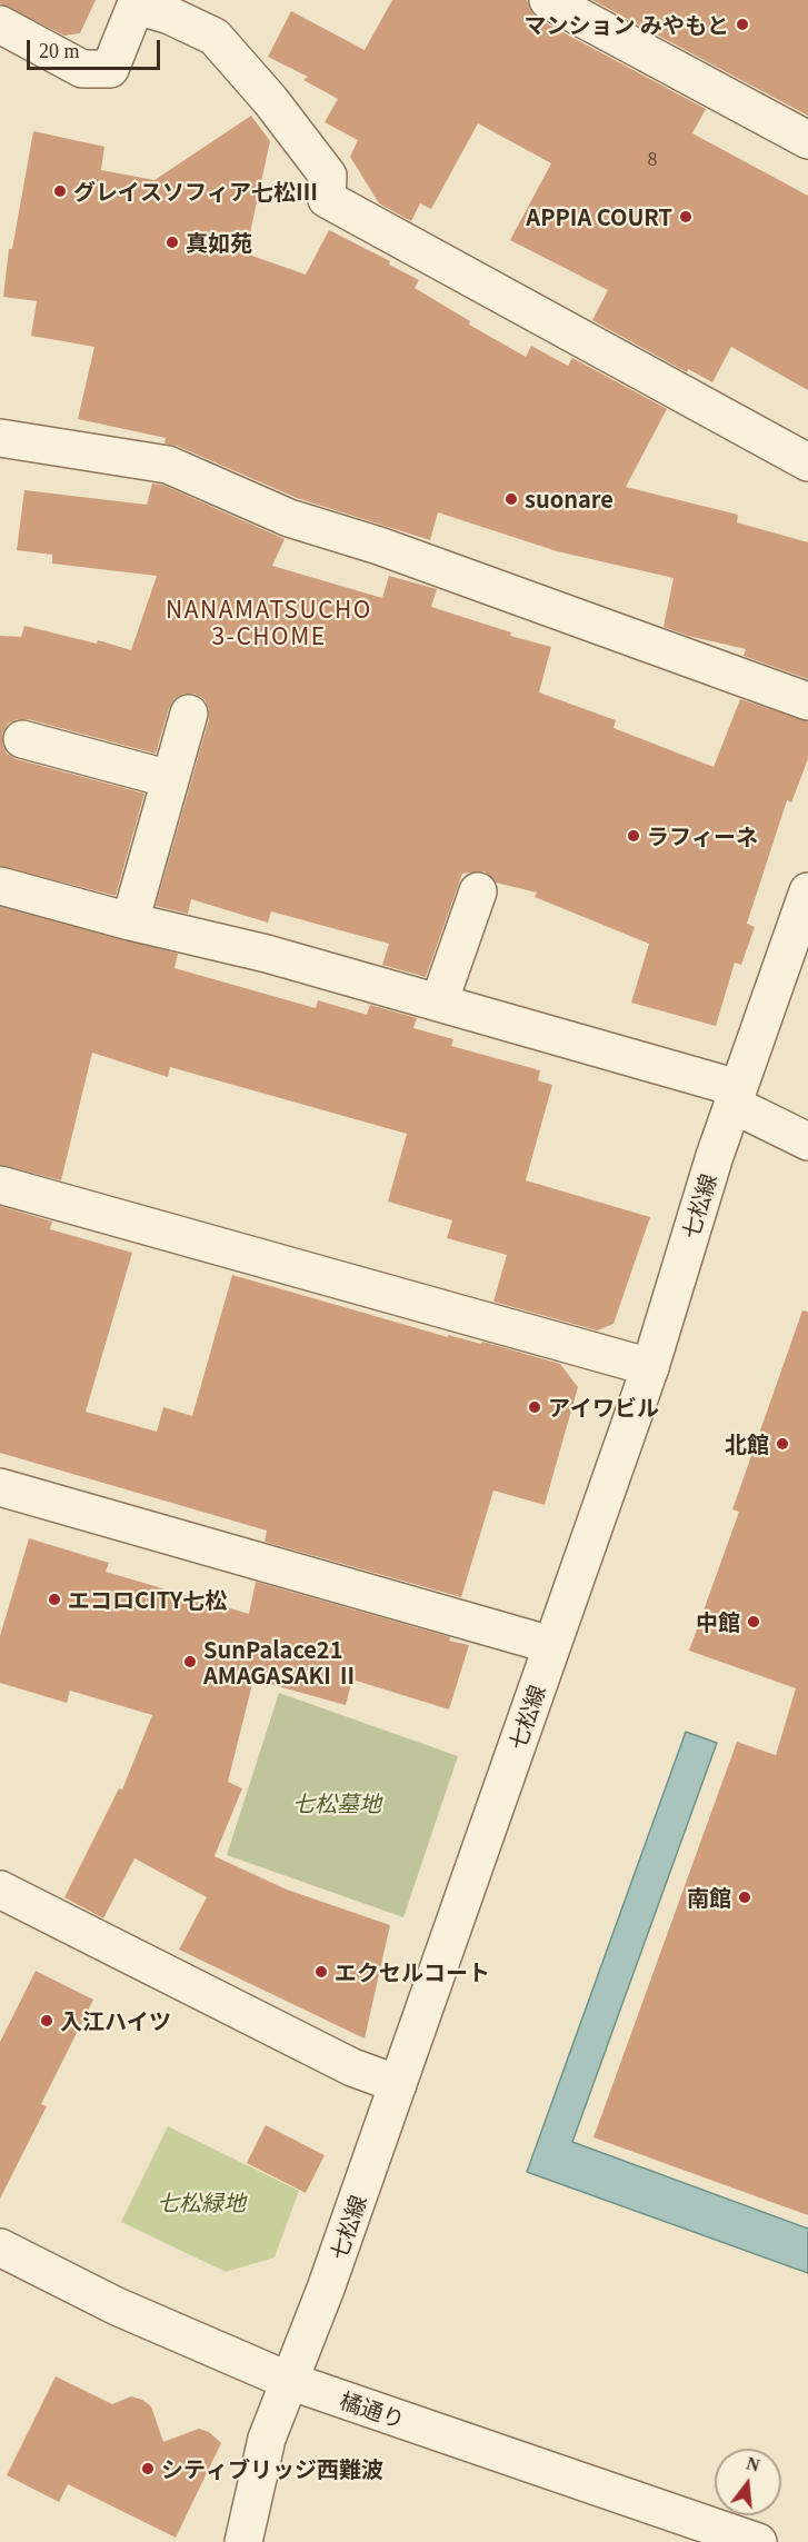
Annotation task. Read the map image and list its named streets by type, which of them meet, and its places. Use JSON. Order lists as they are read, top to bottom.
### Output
{
  "streets": {
    "street": ["七松線", "橘通り"]
  },
  "crossings": [
    ["七松線", "橘通り"]
  ],
  "districts": ["NANAMATSUCHO 3-CHOME"],
  "parks": ["七松墓地", "七松緑地"],
  "places": [
    "マンション みやもと",
    "グレイスソフィア七松Ⅲ",
    "APPIA COURT",
    "真如苑",
    "suonare",
    "ラフィーネ",
    "アイワビル",
    "北館",
    "エコロCITY七松",
    "中館",
    "SunPalace21 AMAGASAKI Ⅱ",
    "南館",
    "エクセルコート",
    "入江ハイツ",
    "シティブリッジ西難波"
  ],
  "house_numbers": ["8"],
  "scale_bar": "20 m",
  "north": "top"
}
